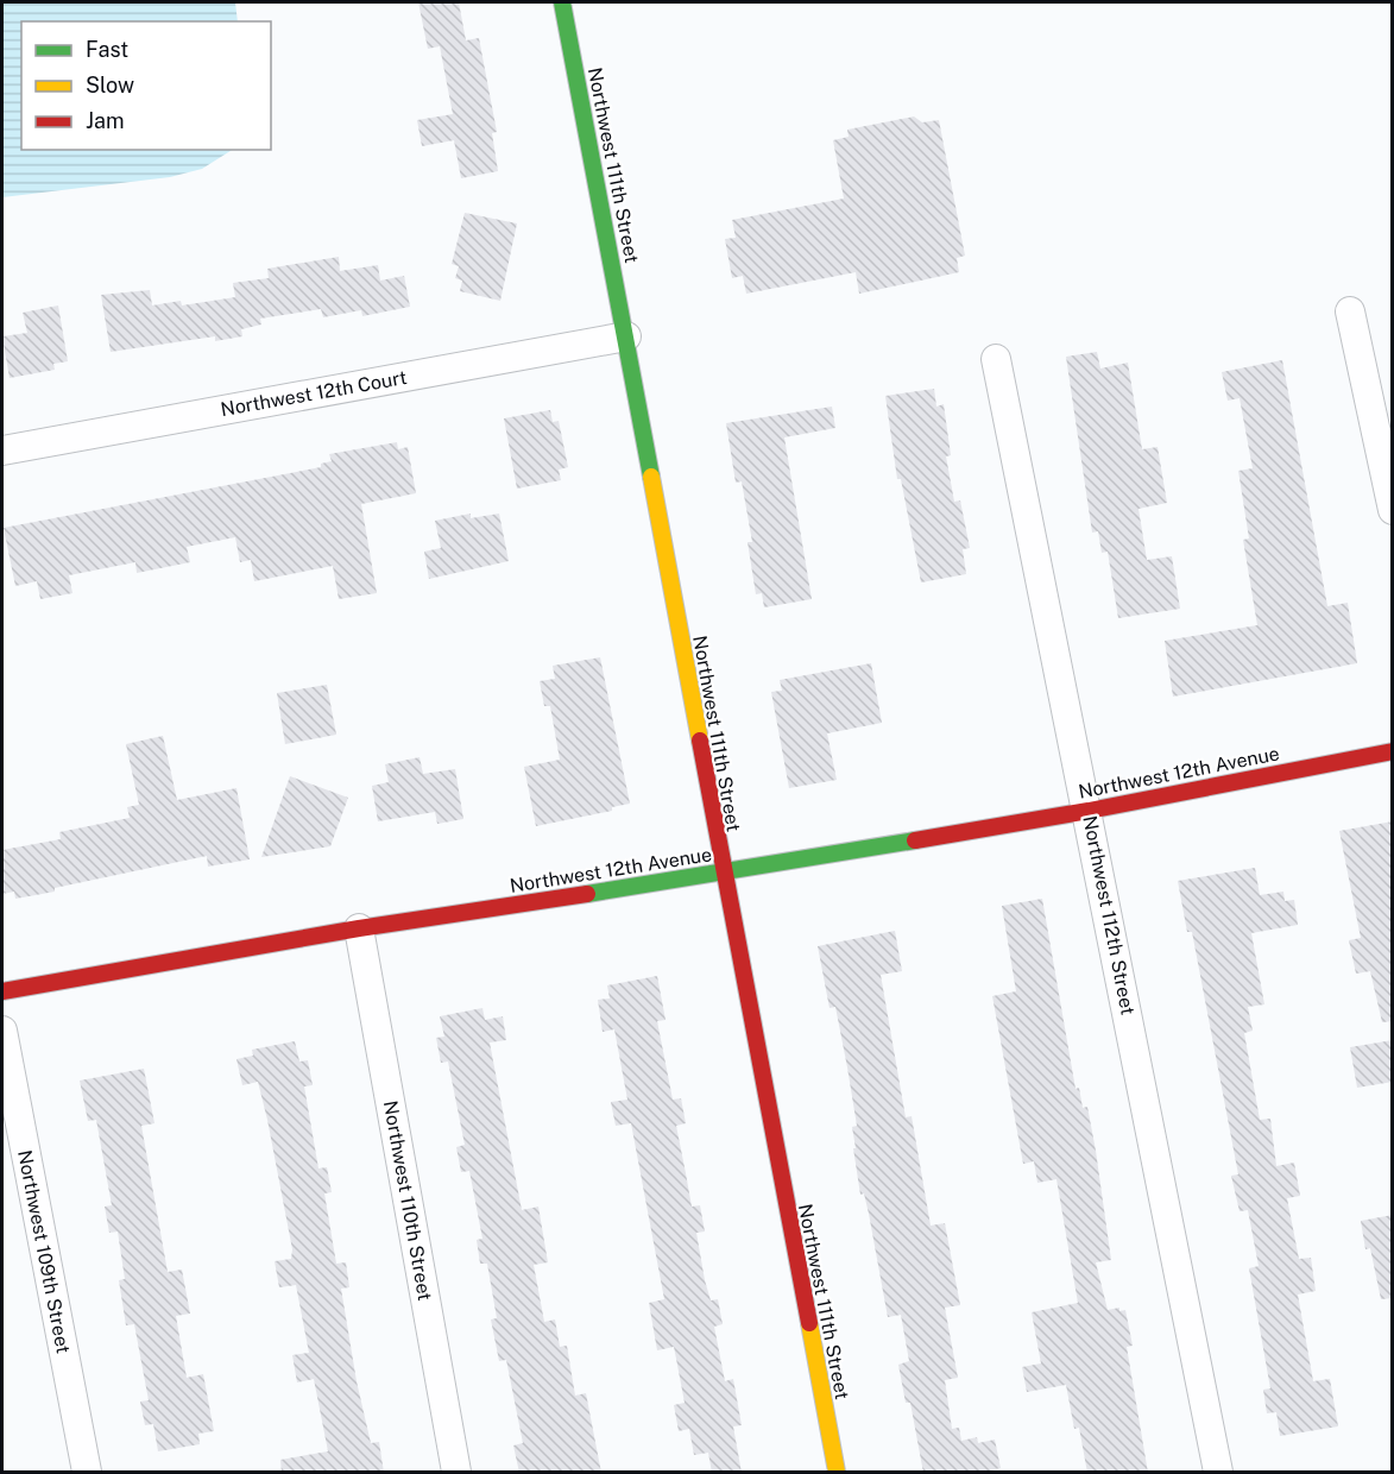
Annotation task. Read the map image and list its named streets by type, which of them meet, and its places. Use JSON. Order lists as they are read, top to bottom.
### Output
{
  "streets": {
    "street": [
      "Northwest 111th Street",
      "Northwest 12th Court",
      "Northwest 12th Avenue",
      "Northwest 112th Street",
      "Northwest 110th Street",
      "Northwest 109th Street"
    ]
  },
  "crossings": [
    ["Northwest 111th Street", "Northwest 12th Court"],
    ["Northwest 111th Street", "Northwest 12th Avenue"],
    ["Northwest 12th Avenue", "Northwest 112th Street"],
    ["Northwest 12th Avenue", "Northwest 110th Street"]
  ],
  "legend": ["Fast", "Slow", "Jam"]
}
